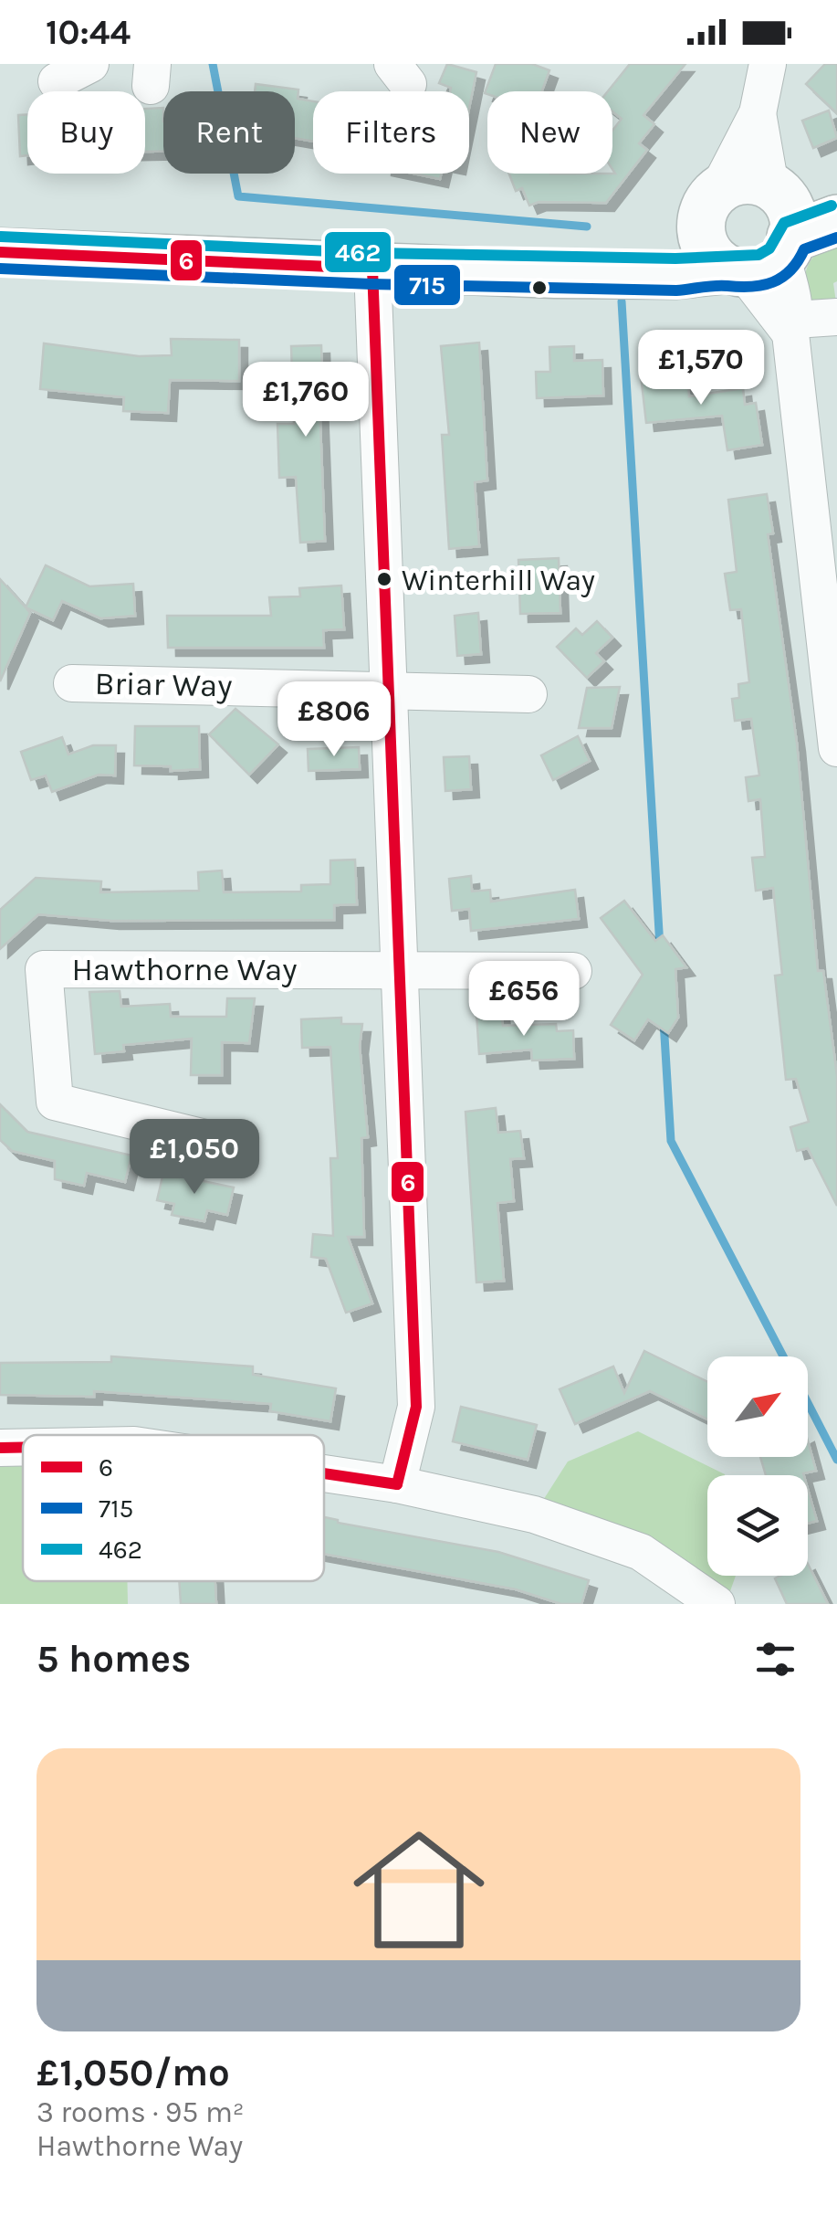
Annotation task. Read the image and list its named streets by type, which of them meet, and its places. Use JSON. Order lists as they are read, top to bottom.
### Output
{
  "streets": {
    "street": ["Briar Way", "Hawthorne Way"]
  },
  "places": ["Winterhill Way"],
  "lines": ["transit line 462", "transit line 715", "transit line 6"],
  "legend": ["6", "715", "462"],
  "north": "top right",
  "page": {
    "status": "10:44",
    "chip": [
      "Buy",
      "Rent",
      "Filters",
      "New"
    ],
    "price": [
      "£1,570",
      "£1,760",
      "£806",
      "£656",
      "£1,050"
    ],
    "heading": "5 homes",
    "list": [
      {
        "name": "£1,050/mo",
        "note": "3 rooms · 95 m² · Hawthorne Way"
      }
    ]
  }
}
